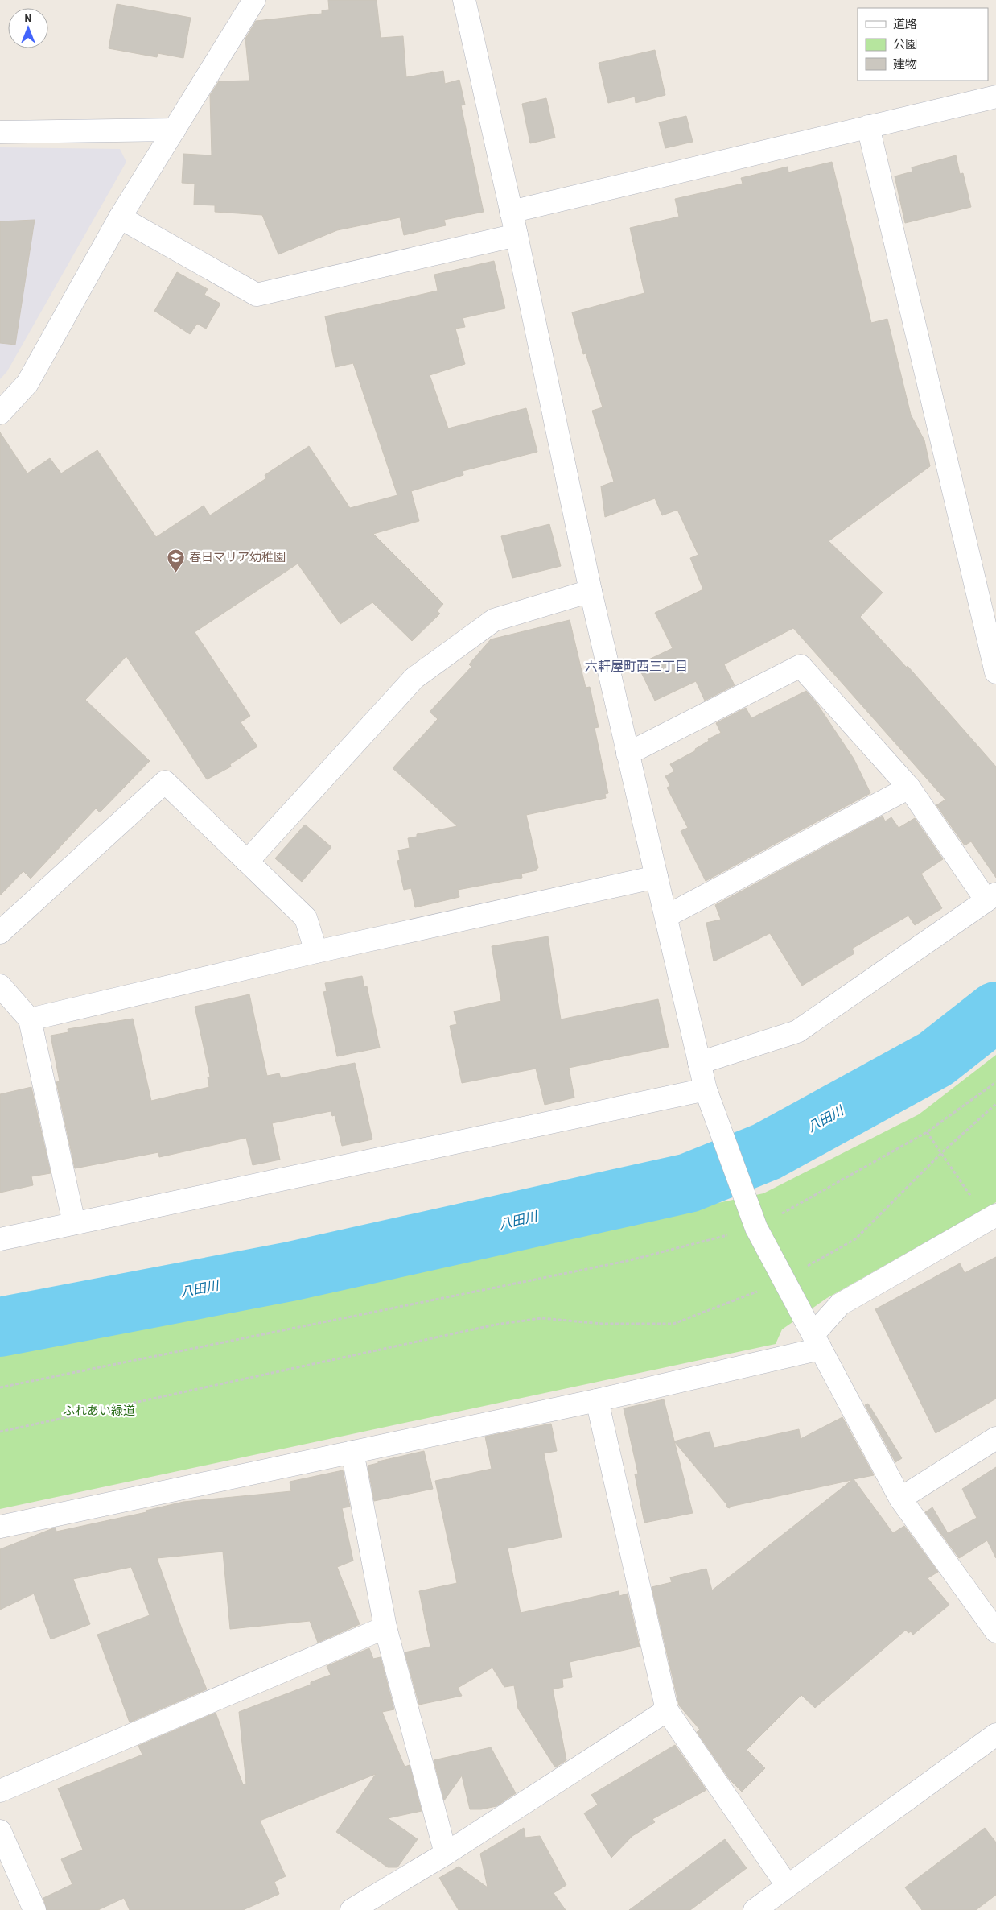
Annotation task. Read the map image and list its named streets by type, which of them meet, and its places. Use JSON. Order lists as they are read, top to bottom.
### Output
{
  "districts": ["六軒屋町西三丁目"],
  "water": ["八田川"],
  "parks": ["ふれあい緑道"],
  "places": {
    "school or university": ["春日マリア幼稚園"]
  },
  "legend": ["道路", "公園", "建物"],
  "north": "top"
}
